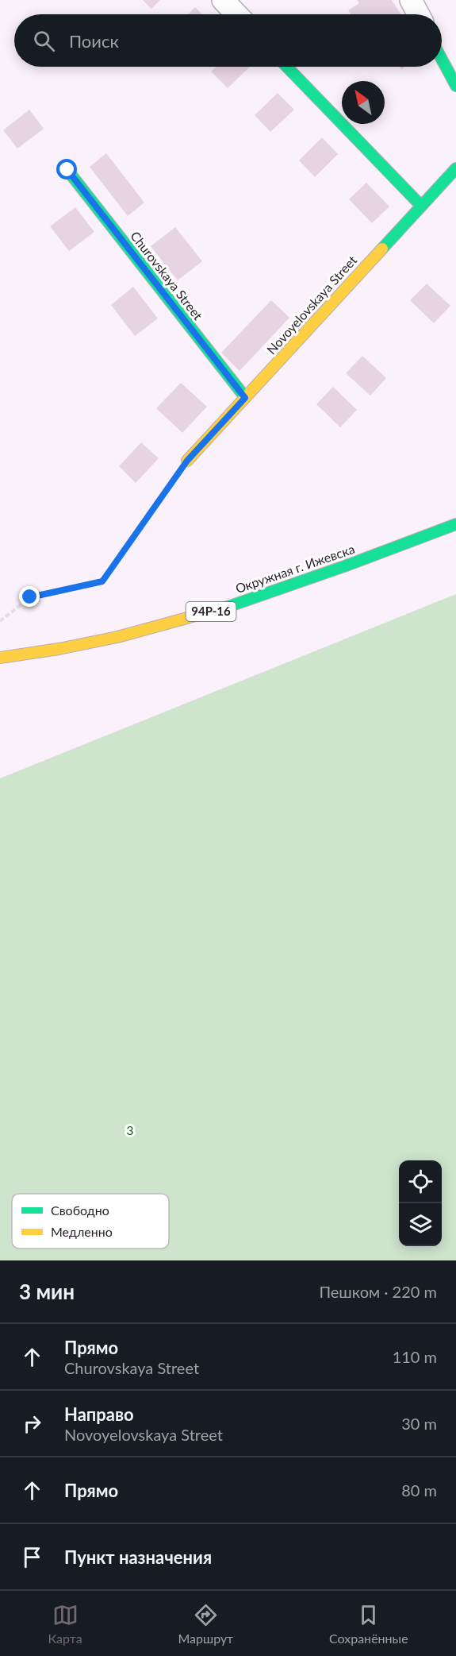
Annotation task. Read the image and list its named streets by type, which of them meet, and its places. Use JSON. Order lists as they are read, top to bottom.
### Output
{
  "streets": {
    "street": [
      "Churovskaya Street",
      "Novoyelovskaya Street",
      "Окружная г. Ижевска",
      "94Р-16"
    ]
  },
  "crossings": [
    ["Churovskaya Street", "Novoyelovskaya Street"]
  ],
  "parks": ["3"],
  "legend": ["Свободно", "Медленно"],
  "north": "top left",
  "page": {
    "search": "Поиск",
    "heading": ["3 мин", "Пешком · 220 m"],
    "list": [
      ["Прямо", "Churovskaya Street", "110 m"],
      ["Направо", "Novoyelovskaya Street", "30 m"],
      ["Прямо", "80 m"],
      "Пункт назначения"
    ],
    "nav": ["Карта", "Маршрут", "Сохранённые"]
  }
}
